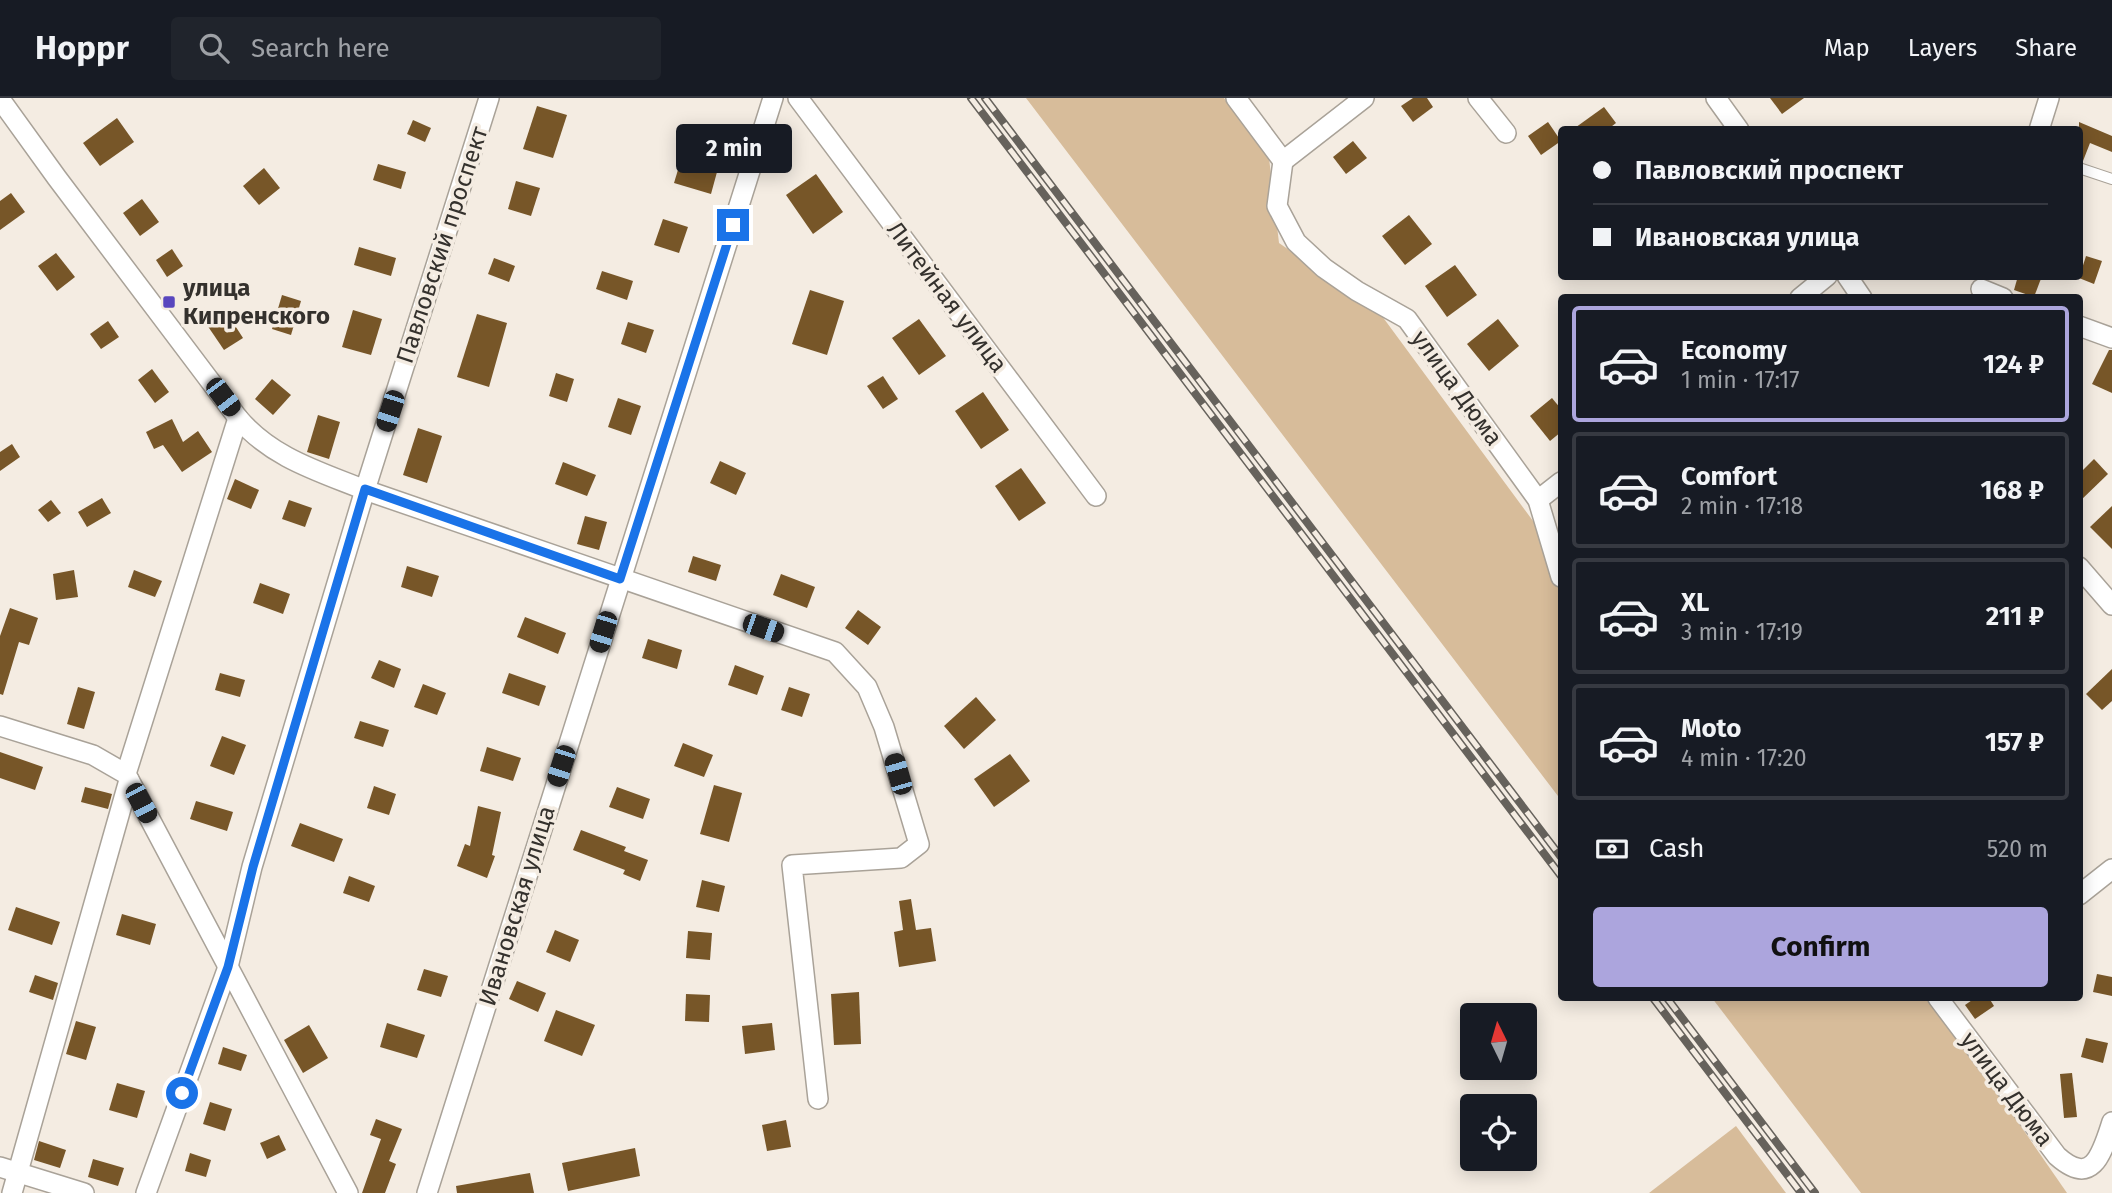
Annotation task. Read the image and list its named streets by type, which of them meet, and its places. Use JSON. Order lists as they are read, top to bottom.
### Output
{
  "streets": {
    "street": [
      "Павловский проспект",
      "Литейная улица",
      "улица Дюма",
      "Ивановская улица"
    ]
  },
  "places": {
    "transit": ["улица Кипренского"]
  },
  "north": "top",
  "page": {
    "header": "Hoppr",
    "search": "Search here",
    "nav": ["Map", "Layers", "Share"],
    "bubble": "2 min",
    "banner": ["Павловский проспект", "Ивановская улица"],
    "list": [
      {
        "name": "Economy",
        "note": "1 min · 17:17",
        "value": "124 ₽"
      },
      {
        "name": "Comfort",
        "note": "2 min · 17:18",
        "value": "168 ₽"
      },
      {
        "name": "XL",
        "note": "3 min · 17:19",
        "value": "211 ₽"
      },
      {
        "name": "Moto",
        "note": "4 min · 17:20",
        "value": "157 ₽"
      }
    ],
    "pay": ["Cash", "520 m"],
    "buttons": "Confirm"
  }
}
